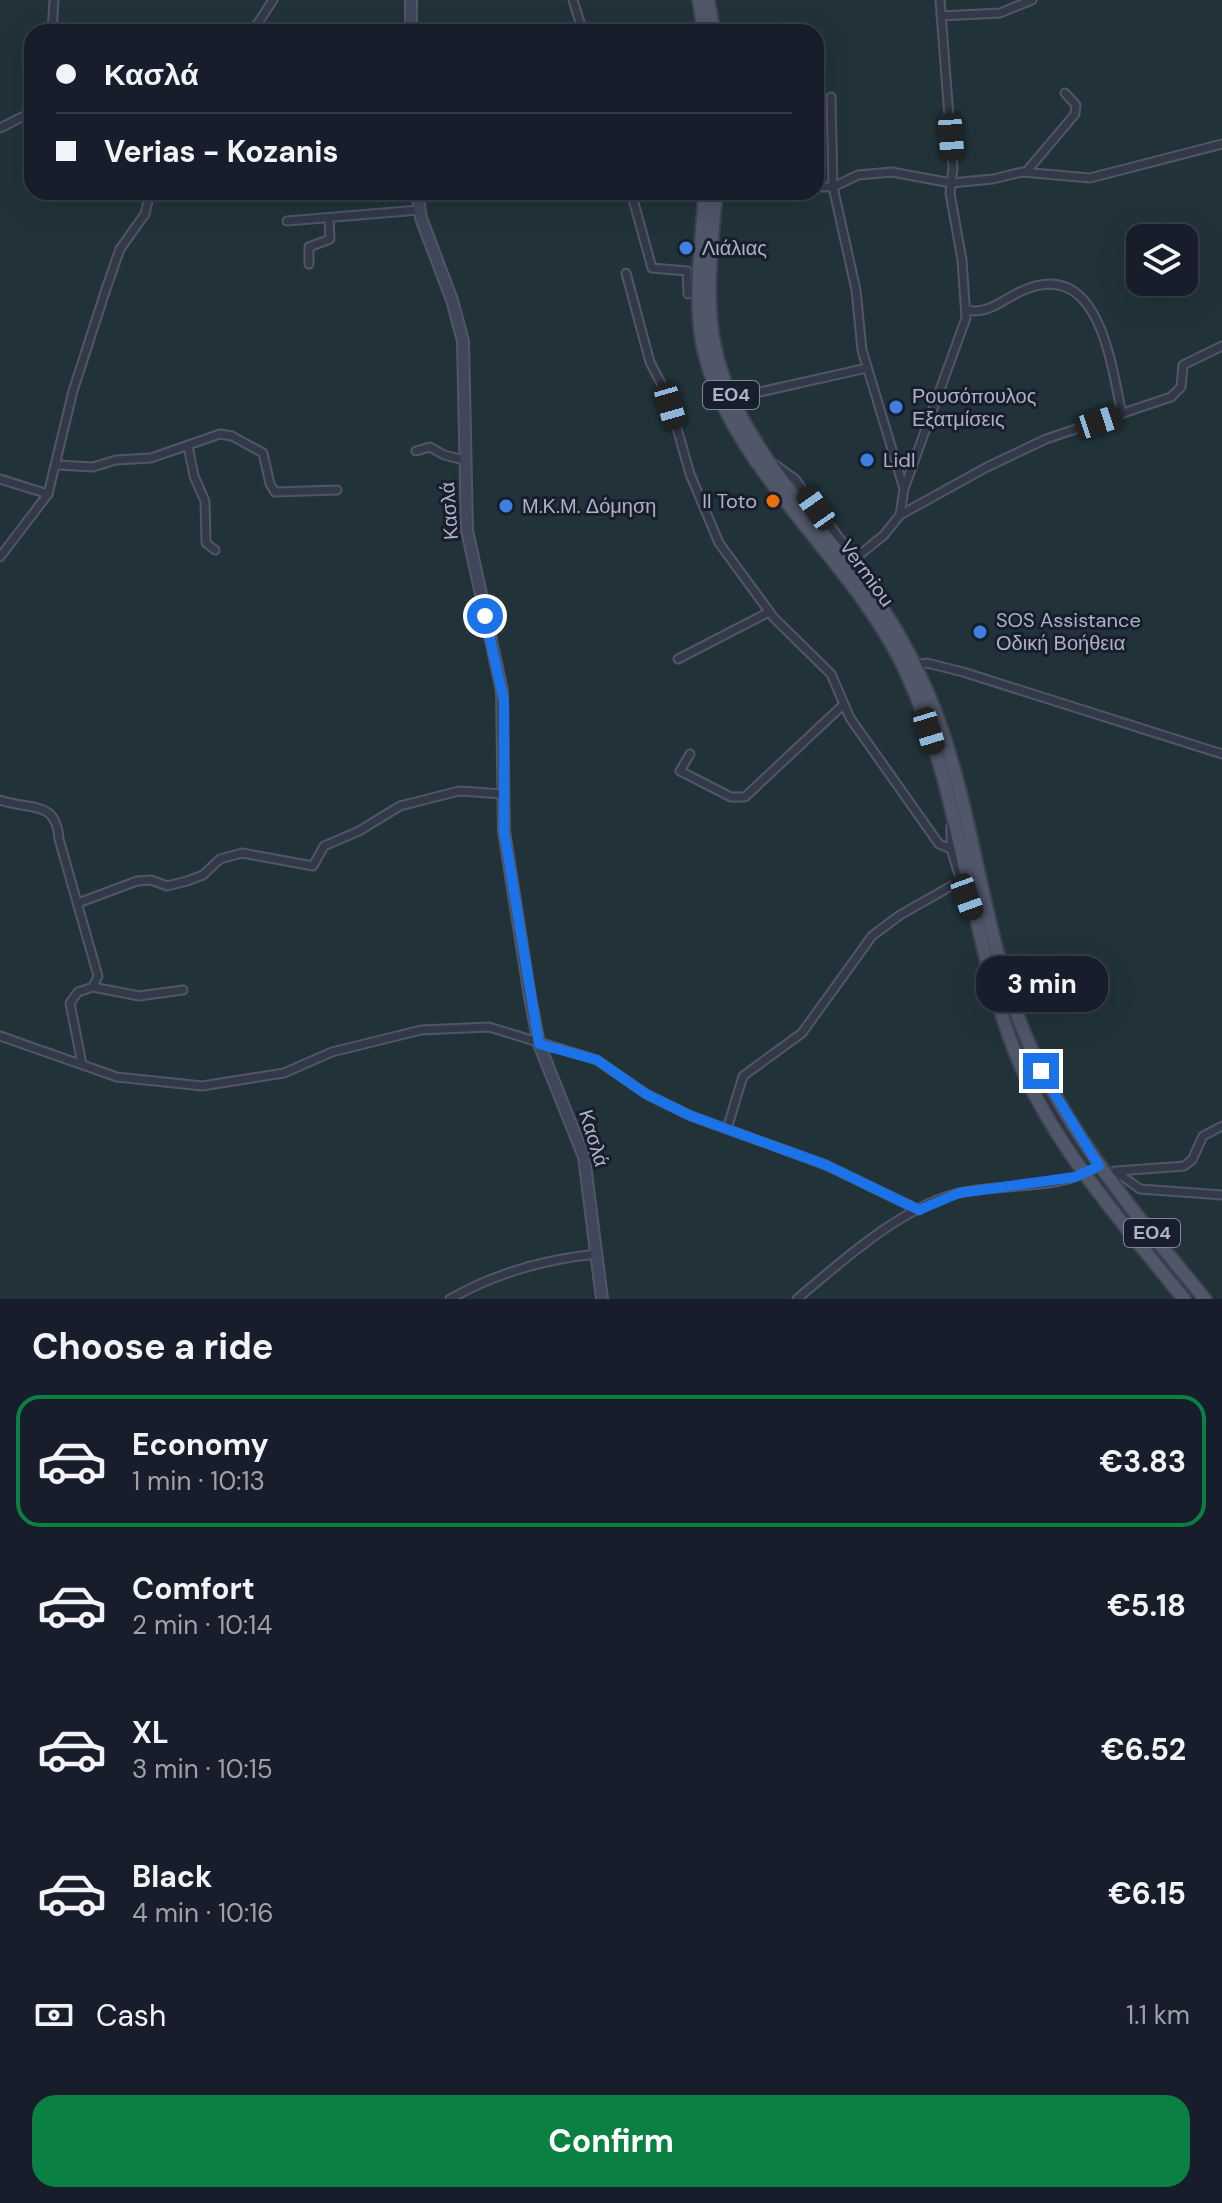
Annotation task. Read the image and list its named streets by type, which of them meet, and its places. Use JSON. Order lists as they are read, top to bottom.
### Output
{
  "streets": {
    "main road": ["ΕΟ4", "Vermiou"],
    "street": ["Κασλά"]
  },
  "crossings": [
    ["ΕΟ4", "Vermiou"]
  ],
  "places": [
    "Λιάλιας",
    "Ρουσόπουλος Εξατμίσεις",
    "Lidl",
    "Il Toto",
    "Μ.Κ.Μ. Δόμηση",
    "SOS Assistance Οδική Βοήθεια"
  ],
  "page": {
    "banner": ["Κασλά", "Verias - Kozanis"],
    "bubble": "3 min",
    "heading": "Choose a ride",
    "list": [
      {
        "name": "Economy",
        "note": "1 min · 10:13",
        "value": "€3.83"
      },
      {
        "name": "Comfort",
        "note": "2 min · 10:14",
        "value": "€5.18"
      },
      {
        "name": "XL",
        "note": "3 min · 10:15",
        "value": "€6.52"
      },
      {
        "name": "Black",
        "note": "4 min · 10:16",
        "value": "€6.15"
      }
    ],
    "pay": ["Cash", "1.1 km"],
    "buttons": "Confirm"
  }
}
